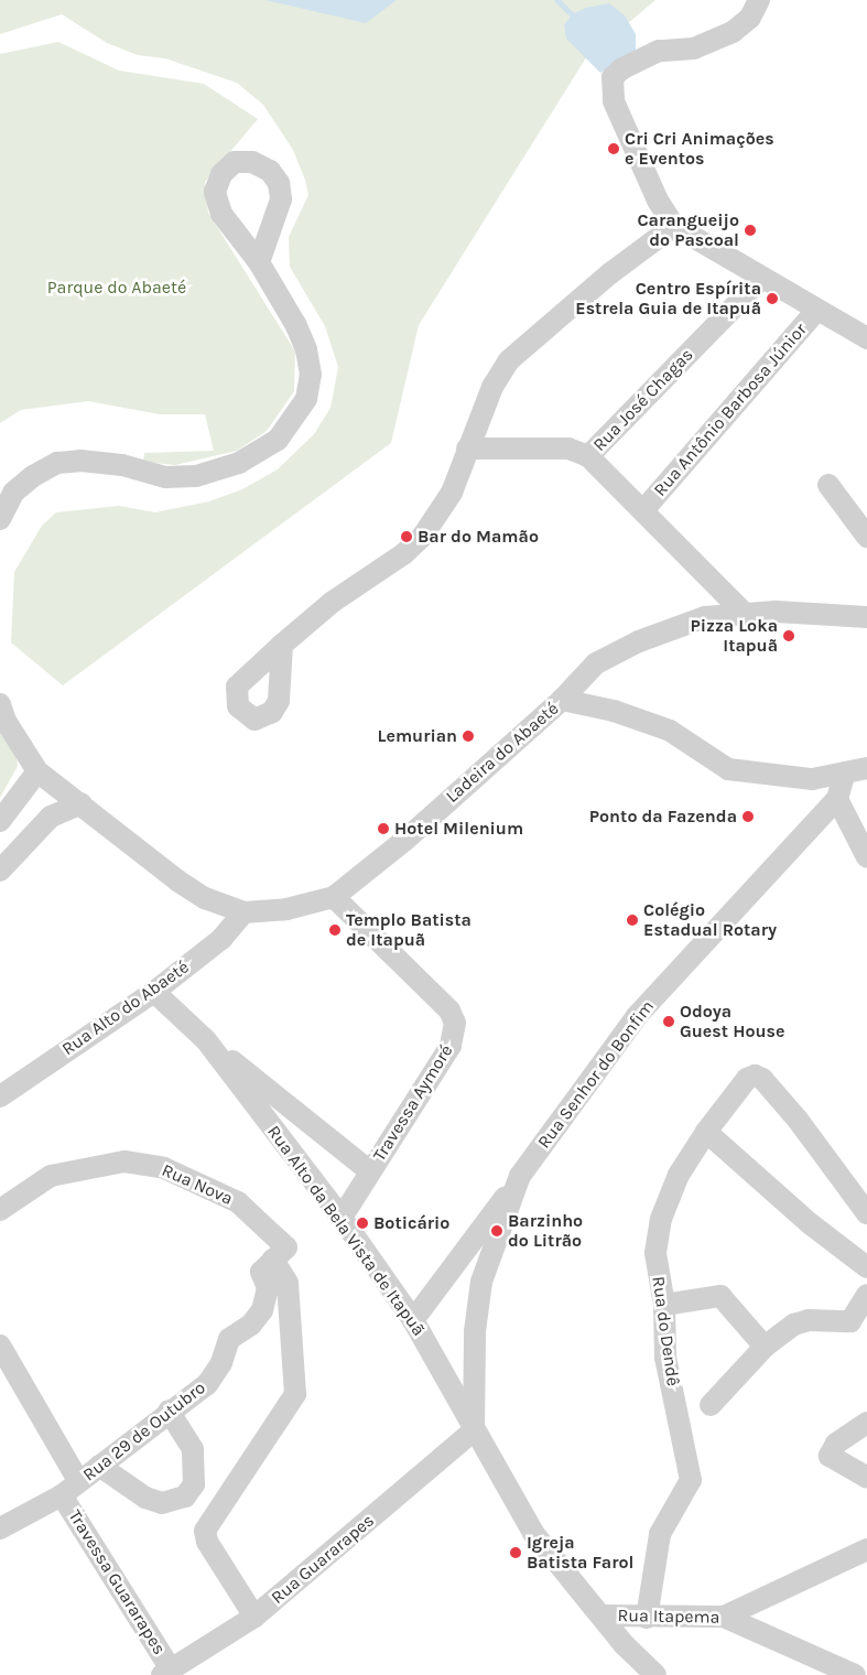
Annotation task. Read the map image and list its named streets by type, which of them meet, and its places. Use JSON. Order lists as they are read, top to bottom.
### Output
{
  "streets": {
    "street": [
      "Rua José Chagas",
      "Rua Antônio Barbosa Júnior",
      "Ladeira do Abaeté",
      "Rua Alto do Abaeté",
      "Rua Senhor do Bonfim",
      "Travessa Aymoré",
      "Rua Nova",
      "Rua Alto da Bela Vista de Itapuã",
      "Rua do Dendê",
      "Rua 29 de Outubro",
      "Rua Guararapes",
      "Travessa Guararapes",
      "Rua Itapema"
    ]
  },
  "crossings": [
    ["Rua José Chagas", "Rua Antônio Barbosa Júnior"],
    ["Rua Antônio Barbosa Júnior", "Ladeira do Abaeté"],
    ["Ladeira do Abaeté", "Rua Alto do Abaeté"],
    ["Ladeira do Abaeté", "Travessa Aymoré"],
    ["Rua Alto do Abaeté", "Rua Alto da Bela Vista de Itapuã"],
    ["Rua Senhor do Bonfim", "Rua Alto da Bela Vista de Itapuã"],
    ["Rua Senhor do Bonfim", "Rua Guararapes"],
    ["Travessa Aymoré", "Rua Alto da Bela Vista de Itapuã"],
    ["Rua Nova", "Rua 29 de Outubro"],
    ["Rua Nova", "Rua Guararapes"],
    ["Rua Alto da Bela Vista de Itapuã", "Rua Guararapes"],
    ["Rua Alto da Bela Vista de Itapuã", "Rua Itapema"],
    ["Rua do Dendê", "Rua Itapema"],
    ["Rua 29 de Outubro", "Travessa Guararapes"],
    ["Rua Guararapes", "Travessa Guararapes"]
  ],
  "parks": ["Parque do Abaeté"],
  "places": [
    "Cri Cri Animações e Eventos",
    "Carangueijo do Pascoal",
    "Centro Espírita Estrela Guia de Itapuã",
    "Bar do Mamão",
    "Pizza Loka Itapuã",
    "Lemurian",
    "Ponto da Fazenda",
    "Hotel Milenium",
    "Colégio Estadual Rotary",
    "Templo Batista de Itapuã",
    "Odoya Guest House",
    "Boticário",
    "Barzinho do Litrão",
    "Igreja Batista Farol"
  ]
}
